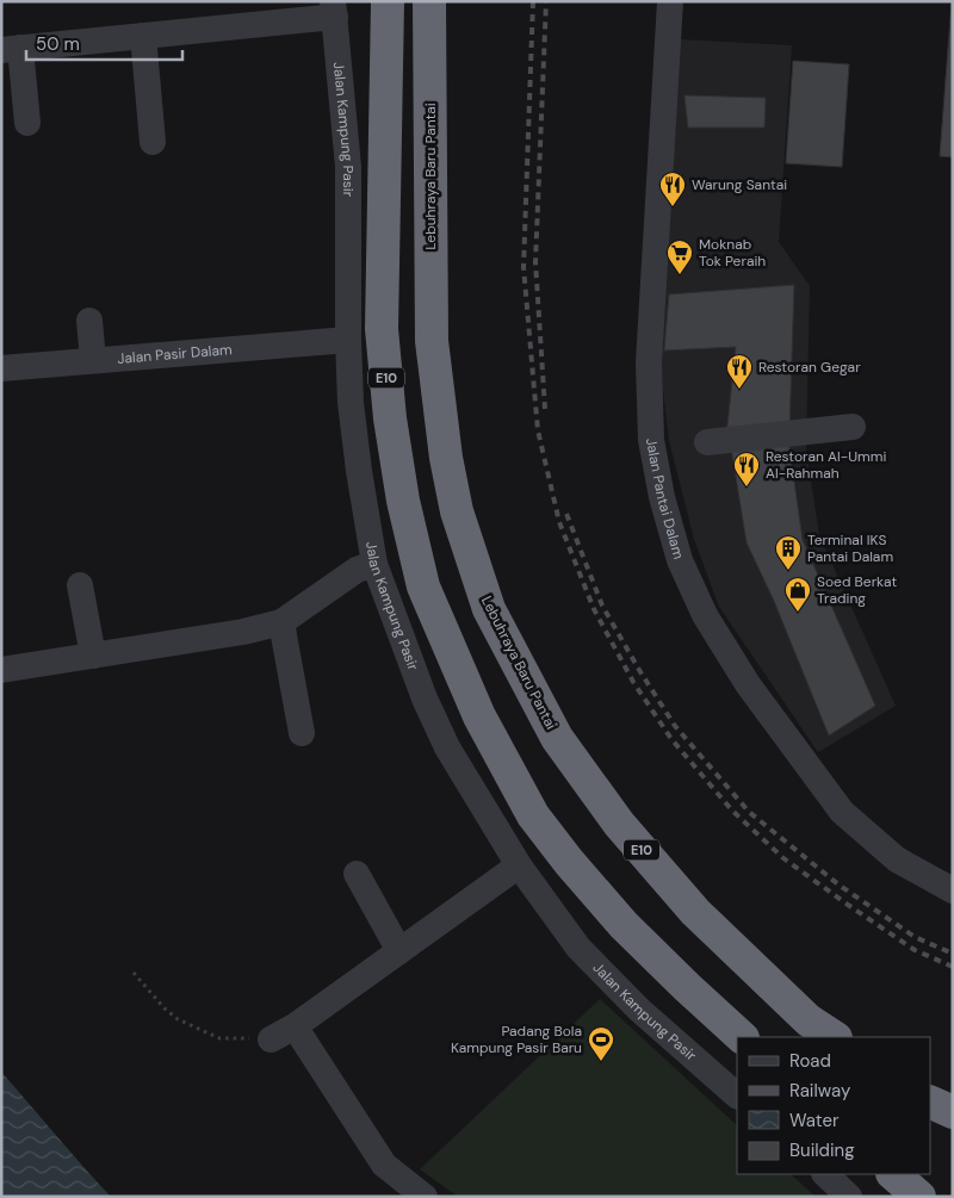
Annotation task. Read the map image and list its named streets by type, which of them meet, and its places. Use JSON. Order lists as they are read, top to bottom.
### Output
{
  "streets": {
    "highway": ["Lebuhraya Baru Pantai", "E10"],
    "street": ["Jalan Kampung Pasir", "Jalan Pasir Dalam", "Jalan Pantai Dalam"]
  },
  "crossings": [
    ["Jalan Kampung Pasir", "Jalan Pasir Dalam"]
  ],
  "places": {
    "restaurant": ["Warung Santai", "Restoran Gegar", "Restoran Al-Ummi Al-Rahmah"],
    "supermarket": ["Moknab Tok Peraih"],
    "building": ["Terminal IKS Pantai Dalam"],
    "shop": ["Soed Berkat Trading"],
    "sports": ["Padang Bola Kampung Pasir Baru"]
  },
  "legend": [
    "Road",
    "Railway",
    "Water",
    "Building"
  ],
  "scale_bar": "50 m"
}
